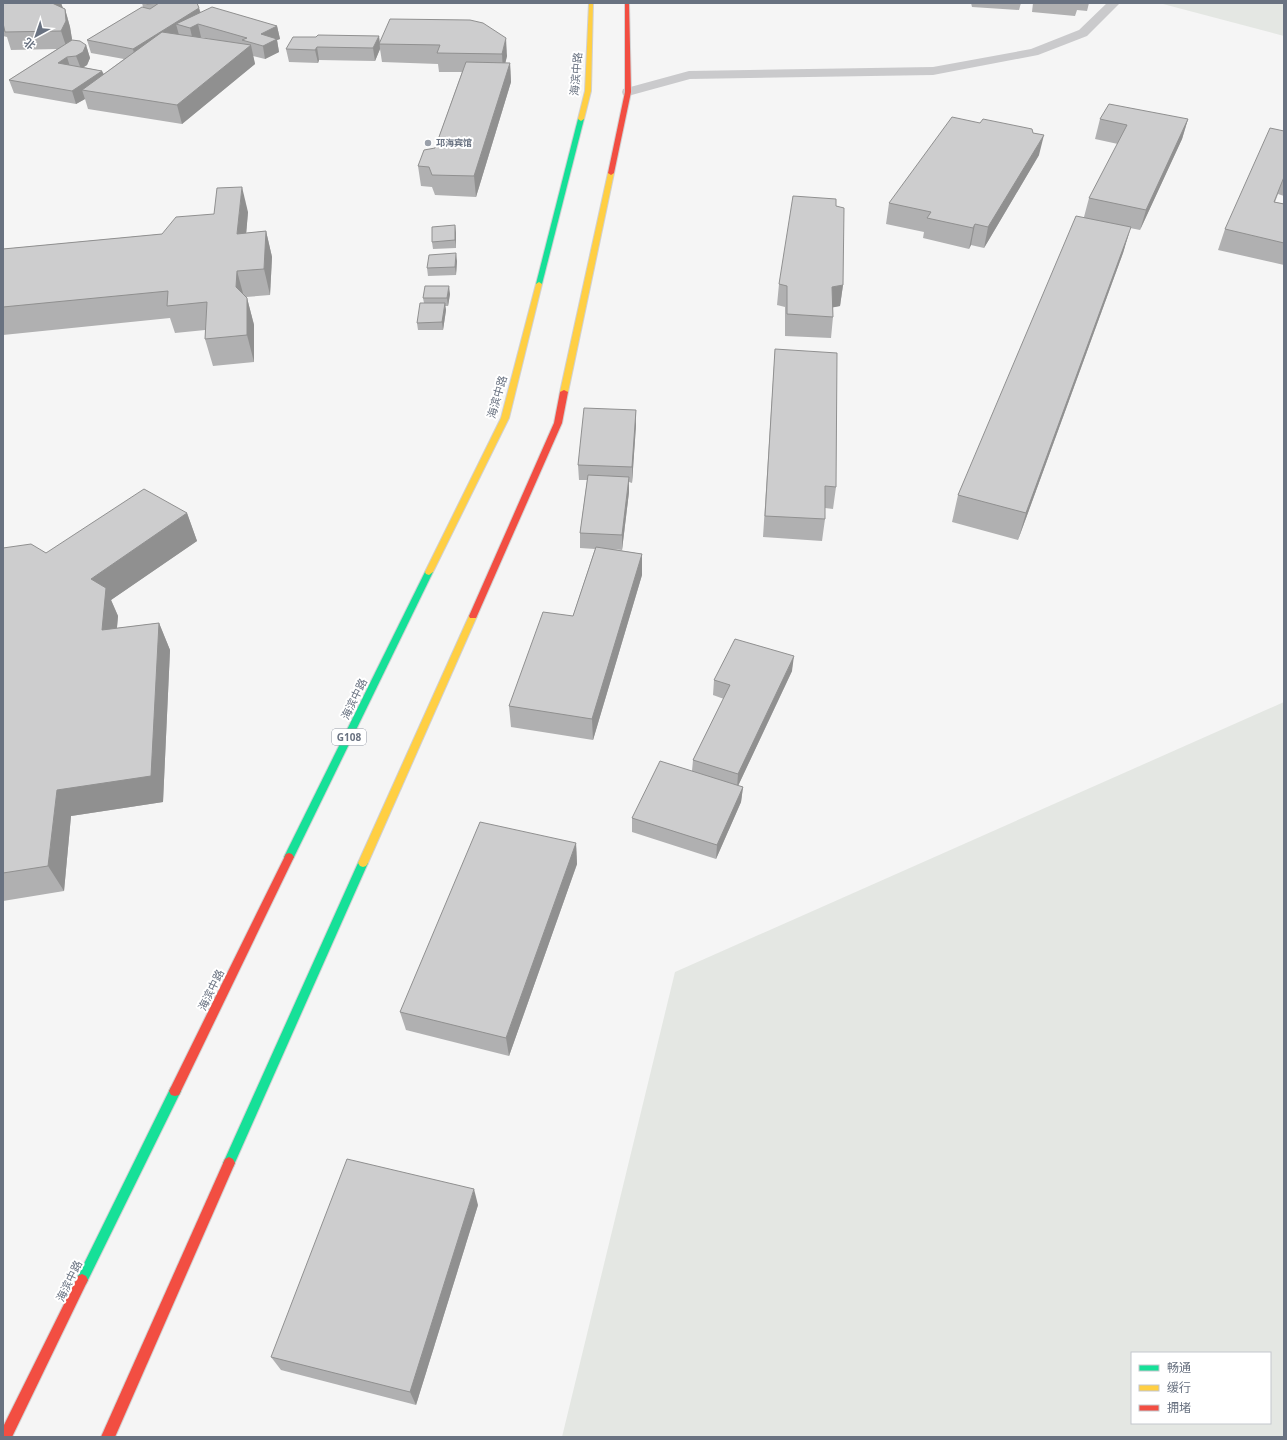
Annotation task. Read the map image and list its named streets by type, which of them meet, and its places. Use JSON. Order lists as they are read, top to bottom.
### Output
{
  "streets": {
    "highway": ["海滨中路", "G108"]
  },
  "places": ["邛海宾馆"],
  "legend": ["畅通", "缓行", "拥堵"],
  "north": "bottom left"
}
